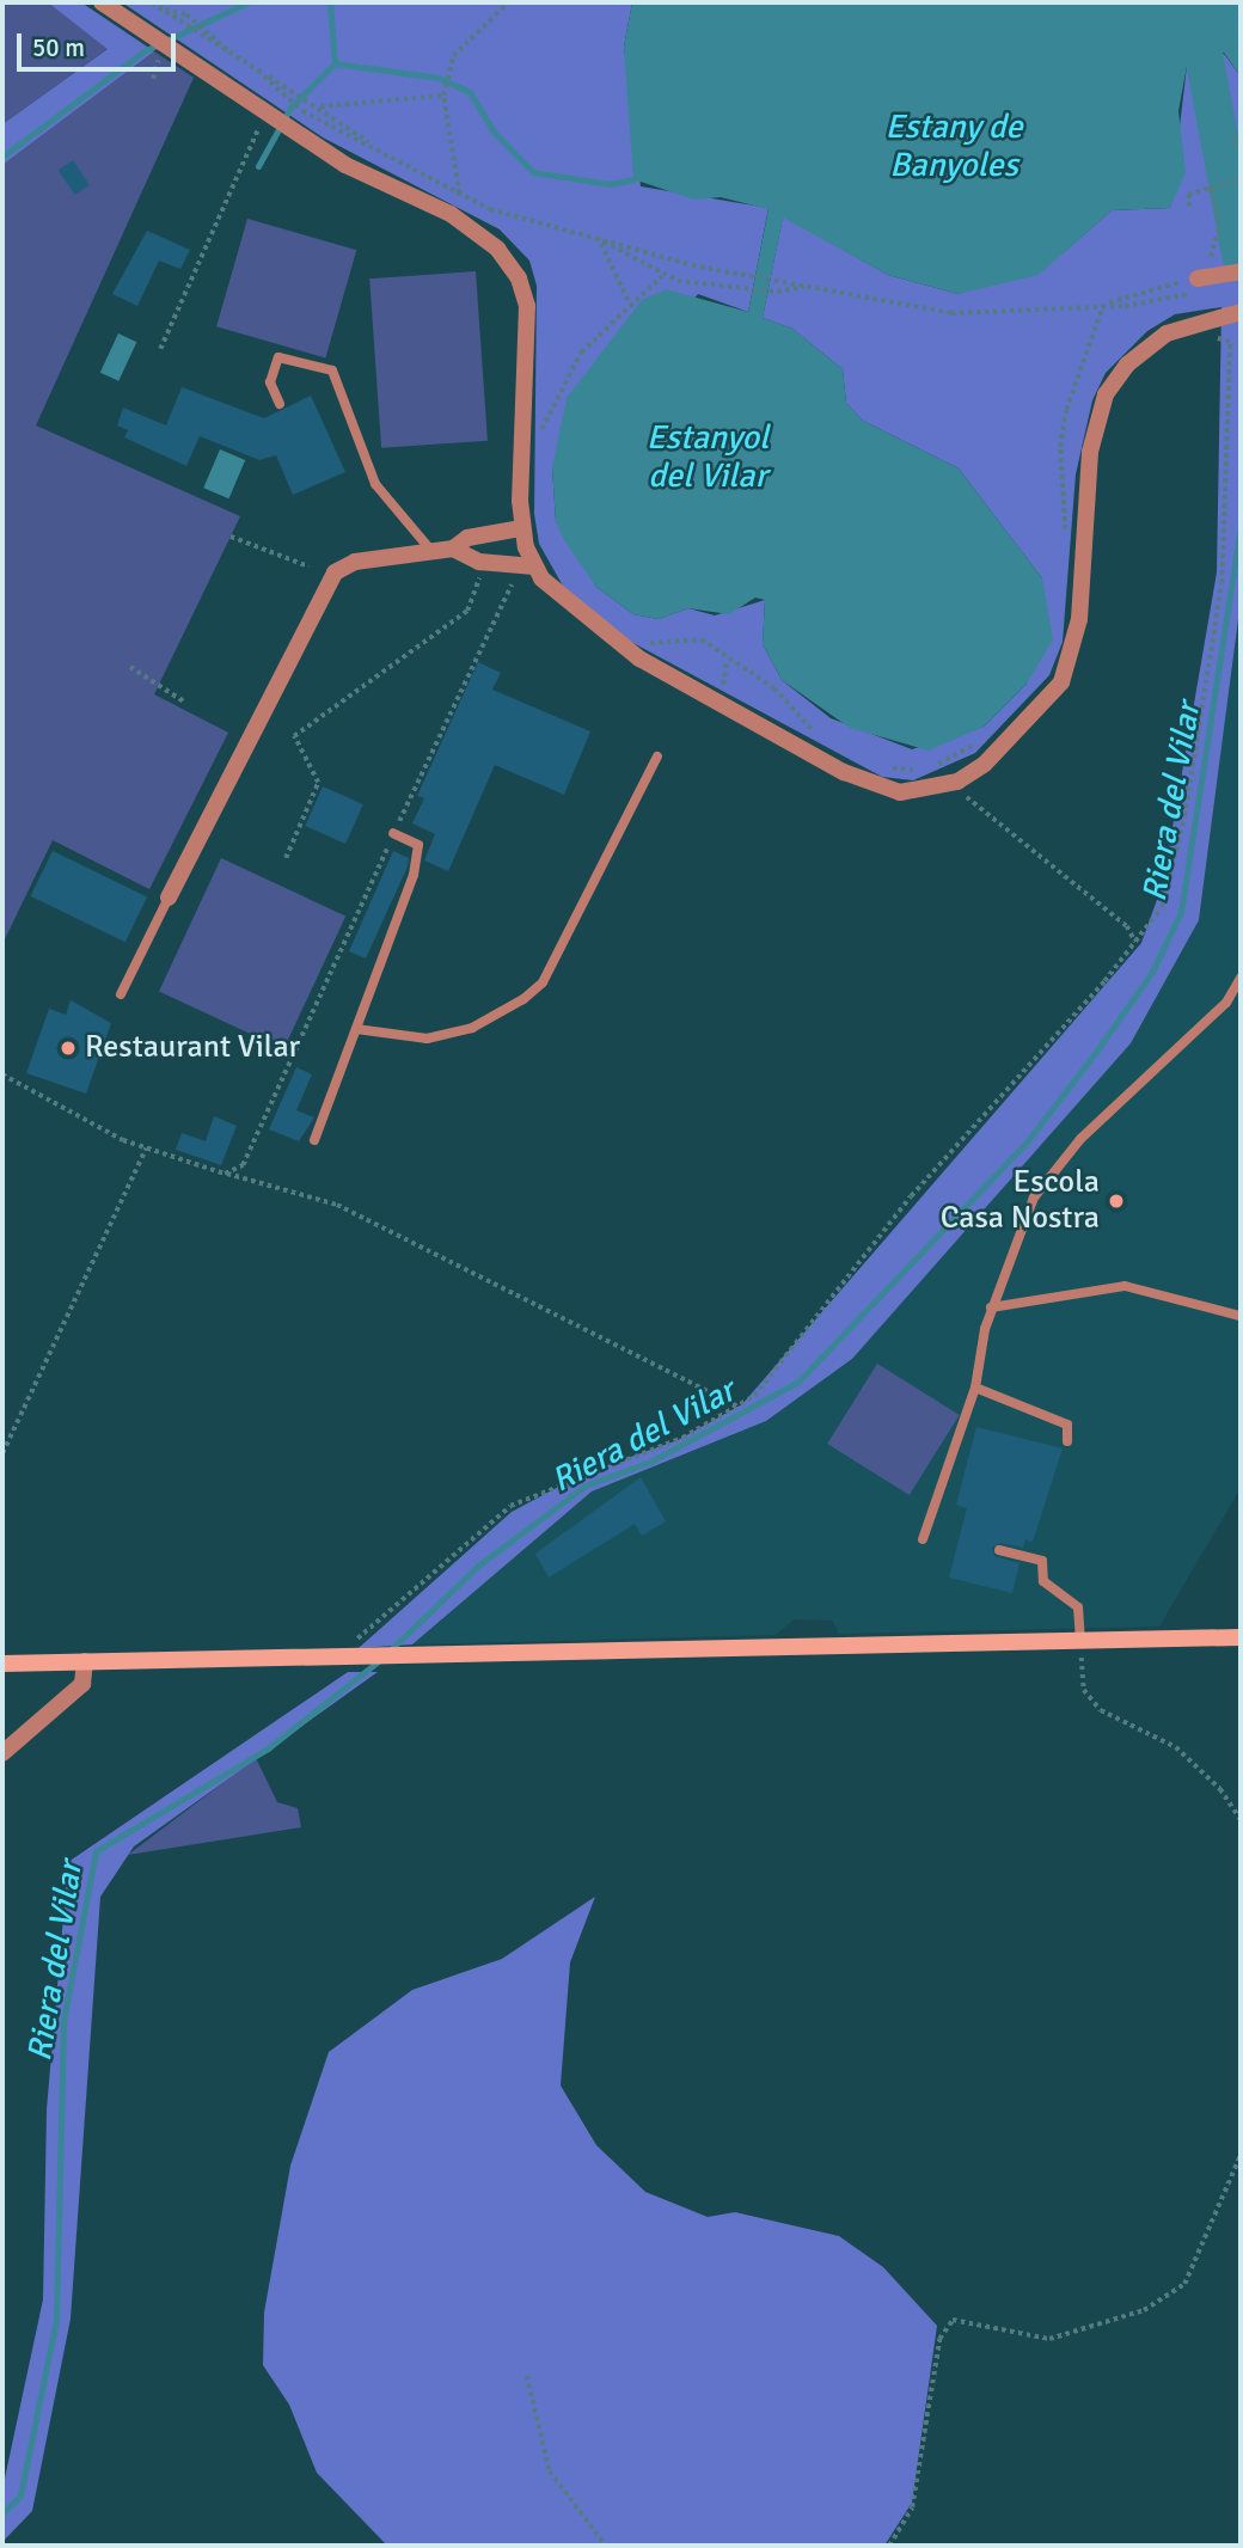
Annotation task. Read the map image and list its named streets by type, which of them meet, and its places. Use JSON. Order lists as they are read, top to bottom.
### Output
{
  "water": ["Estany de Banyoles", "Estanyol del Vilar", "Riera del Vilar"],
  "places": ["Restaurant Vilar", "Escola Casa Nostra"],
  "scale_bar": "50 m"
}
